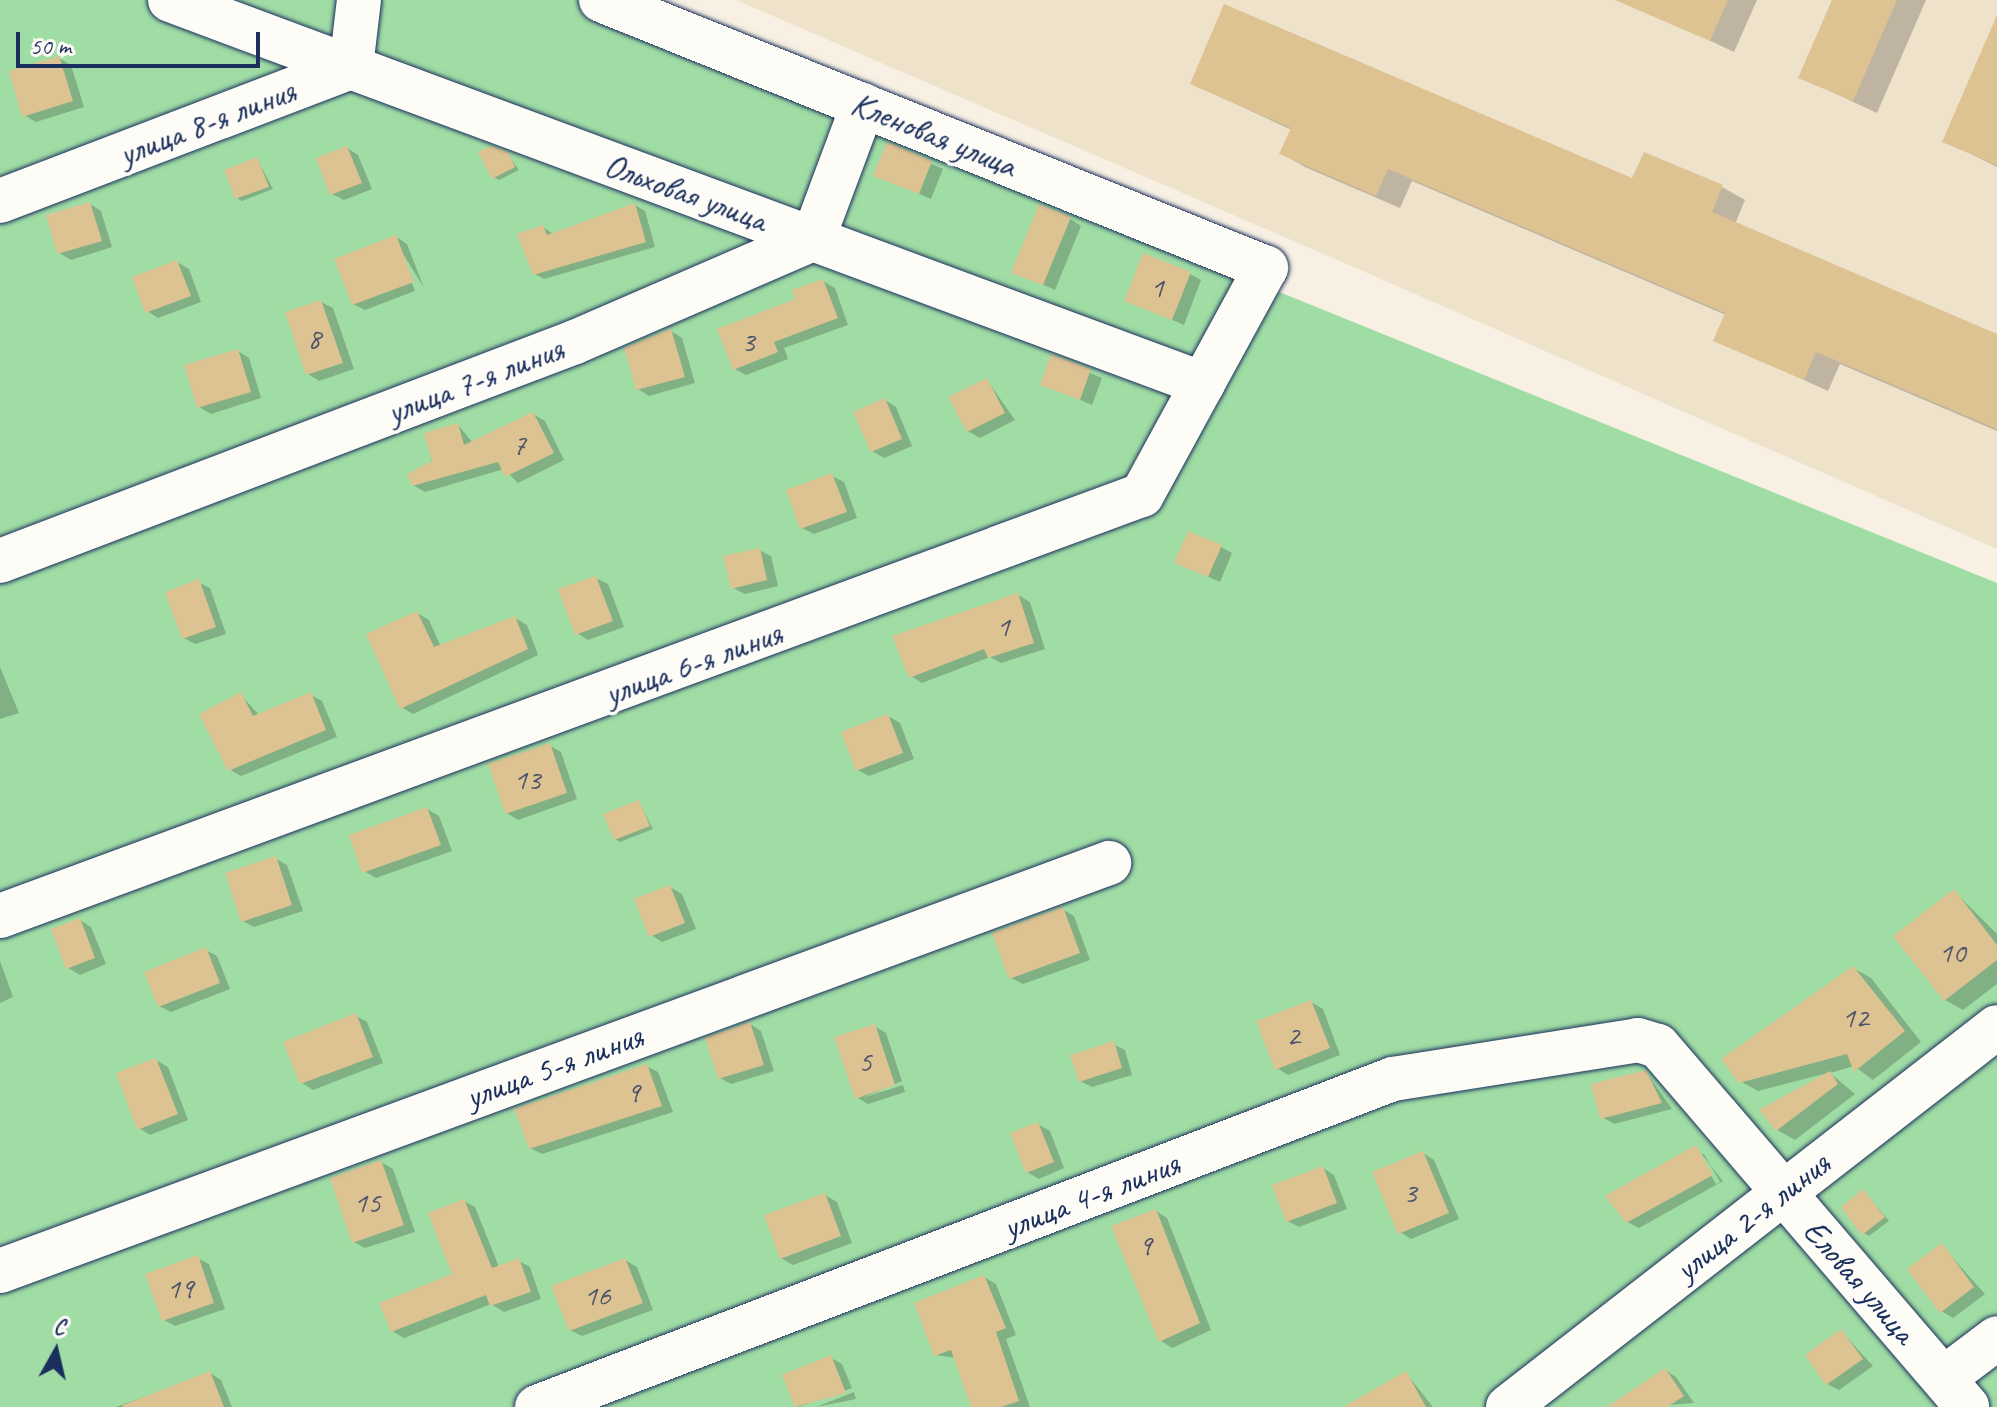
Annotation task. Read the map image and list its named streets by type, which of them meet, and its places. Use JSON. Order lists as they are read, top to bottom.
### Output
{
  "streets": {
    "street": [
      "улица 8-я линия",
      "Кленовая улица",
      "Ольховая улица",
      "улица 7-я линия",
      "улица 6-я линия",
      "улица 5-я линия",
      "улица 4-я линия",
      "улица 2-я линия",
      "Еловая улица"
    ]
  },
  "crossings": [
    ["улица 8-я линия", "Ольховая улица"],
    ["Кленовая улица", "улица 6-я линия"],
    ["Ольховая улица", "улица 7-я линия"],
    ["Ольховая улица", "улица 6-я линия"],
    ["улица 4-я линия", "Еловая улица"],
    ["улица 2-я линия", "Еловая улица"]
  ],
  "house_numbers": [
    "1",
    "8",
    "3",
    "7",
    "1",
    "13",
    "10",
    "12",
    "2",
    "5",
    "9",
    "3",
    "15",
    "9",
    "19",
    "16"
  ],
  "scale_bar": "50 m",
  "north": "top"
}
